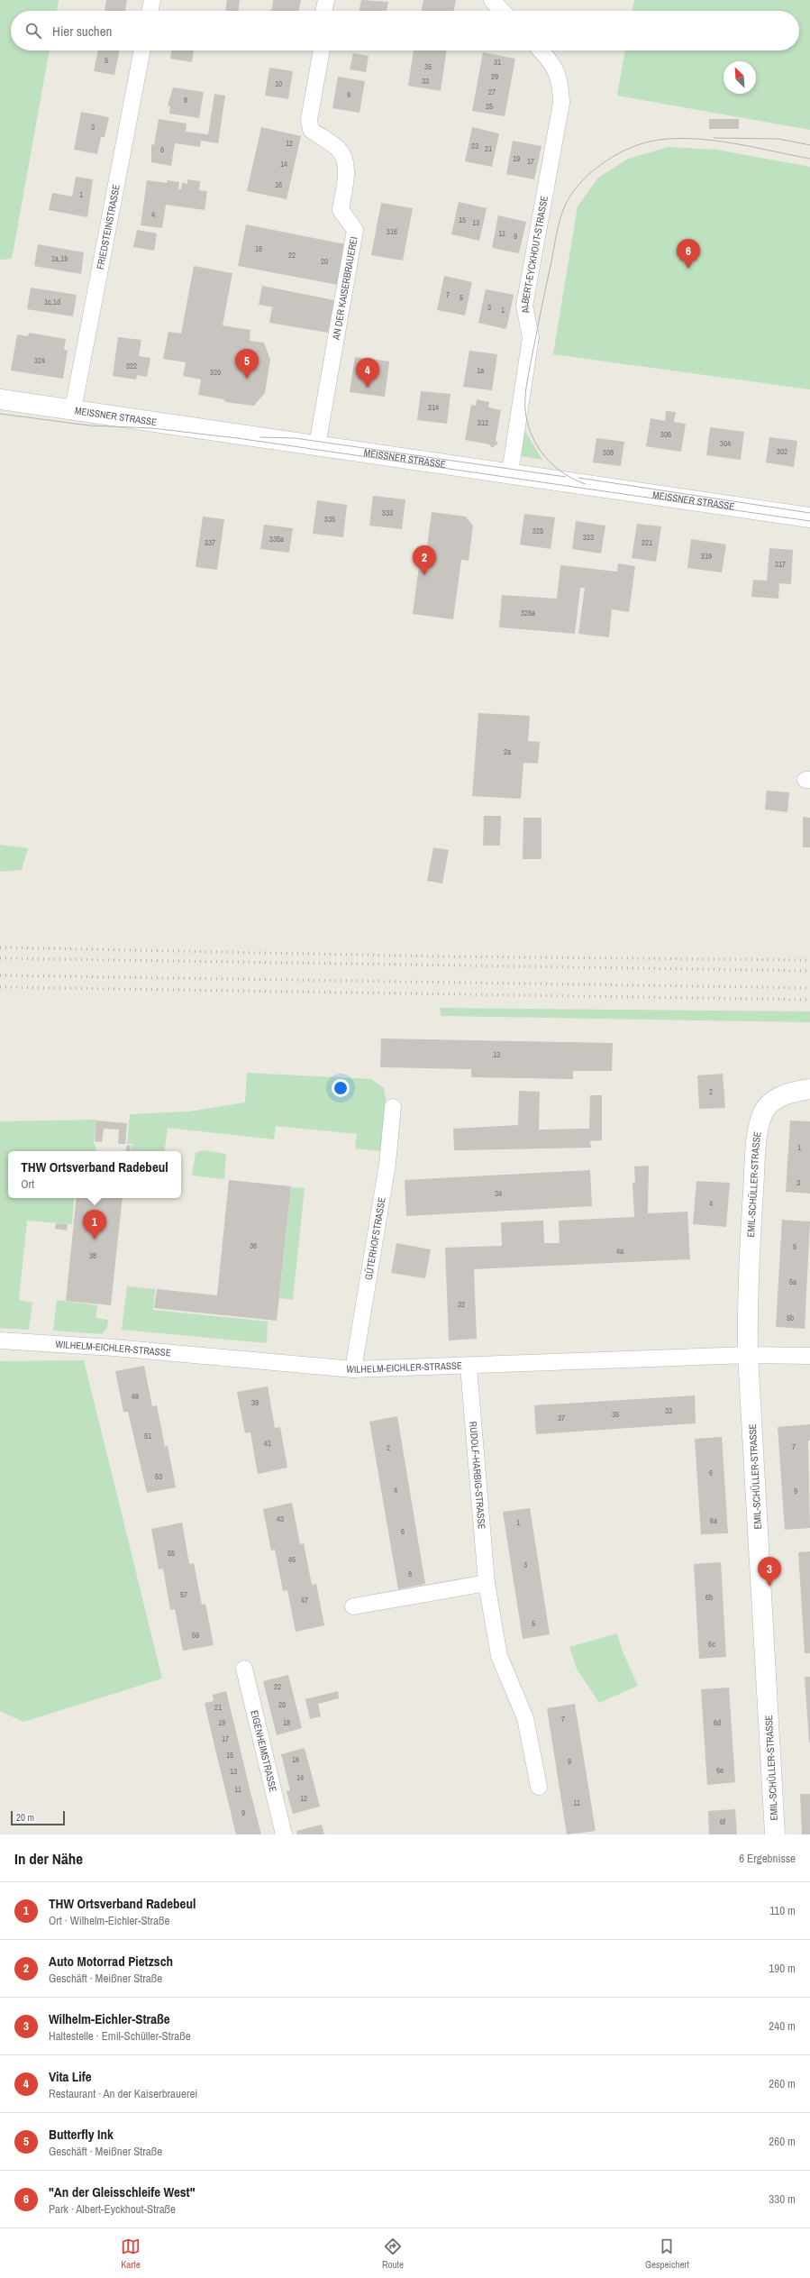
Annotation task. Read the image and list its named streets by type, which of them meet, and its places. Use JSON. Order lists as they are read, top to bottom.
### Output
{
  "streets": {
    "main road": ["MEISSNER STRASSE", "EMIL-SCHÜLLER-STRASSE"],
    "street": [
      "FRIEDSTEINSTRASSE",
      "ALBERT-EYCKHOUT-STRASSE",
      "AN DER KAISERBRAUEREI",
      "GÜTERHOFSTRASSE",
      "WILHELM-EICHLER-STRASSE",
      "RUDOLF-HARBIG-STRASSE",
      "EIGENHEIMSTRASSE"
    ]
  },
  "crossings": [
    ["FRIEDSTEINSTRASSE", "MEISSNER STRASSE"],
    ["ALBERT-EYCKHOUT-STRASSE", "MEISSNER STRASSE"],
    ["AN DER KAISERBRAUEREI", "MEISSNER STRASSE"],
    ["EMIL-SCHÜLLER-STRASSE", "WILHELM-EICHLER-STRASSE"],
    ["GÜTERHOFSTRASSE", "WILHELM-EICHLER-STRASSE"],
    ["WILHELM-EICHLER-STRASSE", "RUDOLF-HARBIG-STRASSE"]
  ],
  "house_numbers": [
    "5",
    "31",
    "35",
    "29",
    "33",
    "10",
    "27",
    "9",
    "8",
    "25",
    "3",
    "12",
    "23",
    "21",
    "6",
    "19",
    "17",
    "14",
    "16",
    "1",
    "4",
    "15",
    "13",
    "316",
    "11",
    "9",
    "18",
    "22",
    "1a,1b",
    "20",
    "7",
    "5",
    "1c,1d",
    "3",
    "1",
    "324",
    "322",
    "1a",
    "320",
    "314",
    "312",
    "306",
    "304",
    "302",
    "308",
    "333",
    "335",
    "325",
    "323",
    "335a",
    "337",
    "321",
    "319",
    "317",
    "325a",
    "2a",
    "13",
    "2",
    "1",
    "3",
    "34",
    "4",
    "36",
    "5",
    "4a",
    "38",
    "5a",
    "32",
    "5b",
    "49",
    "39",
    "33",
    "35",
    "37",
    "51",
    "41",
    "7",
    "2",
    "6",
    "53",
    "4",
    "9",
    "43",
    "6a",
    "1",
    "6",
    "55",
    "45",
    "3",
    "8",
    "57",
    "6b",
    "47",
    "5",
    "59",
    "6c",
    "22",
    "20",
    "21",
    "7",
    "19",
    "18",
    "6d",
    "17",
    "15",
    "16",
    "9",
    "6e",
    "13",
    "14",
    "11",
    "12",
    "11",
    "9",
    "6f"
  ],
  "scale_bar": "20 m",
  "north": "top left",
  "page": {
    "search": "Hier suchen",
    "pins": [
      "6",
      "5",
      "4",
      "2",
      "1",
      "3"
    ],
    "popup": ["THW Ortsverband Radebeul", "Ort"],
    "scale": "20 m",
    "heading": ["In der Nähe", "6 Ergebnisse"],
    "list": [
      {
        "mark": "1",
        "name": "THW Ortsverband Radebeul",
        "note": "Ort · Wilhelm-Eichler-Straße",
        "value": "110 m"
      },
      {
        "mark": "2",
        "name": "Auto Motorrad Pietzsch",
        "note": "Geschäft · Meißner Straße",
        "value": "190 m"
      },
      {
        "mark": "3",
        "name": "Wilhelm-Eichler-Straße",
        "note": "Haltestelle · Emil-Schüller-Straße",
        "value": "240 m"
      },
      {
        "mark": "4",
        "name": "Vita Life",
        "note": "Restaurant · An der Kaiserbrauerei",
        "value": "260 m"
      },
      {
        "mark": "5",
        "name": "Butterfly Ink",
        "note": "Geschäft · Meißner Straße",
        "value": "260 m"
      },
      {
        "mark": "6",
        "name": "\"An der Gleisschleife West\"",
        "note": "Park · Albert-Eyckhout-Straße",
        "value": "330 m"
      }
    ],
    "nav": ["Karte", "Route", "Gespeichert"]
  }
}
